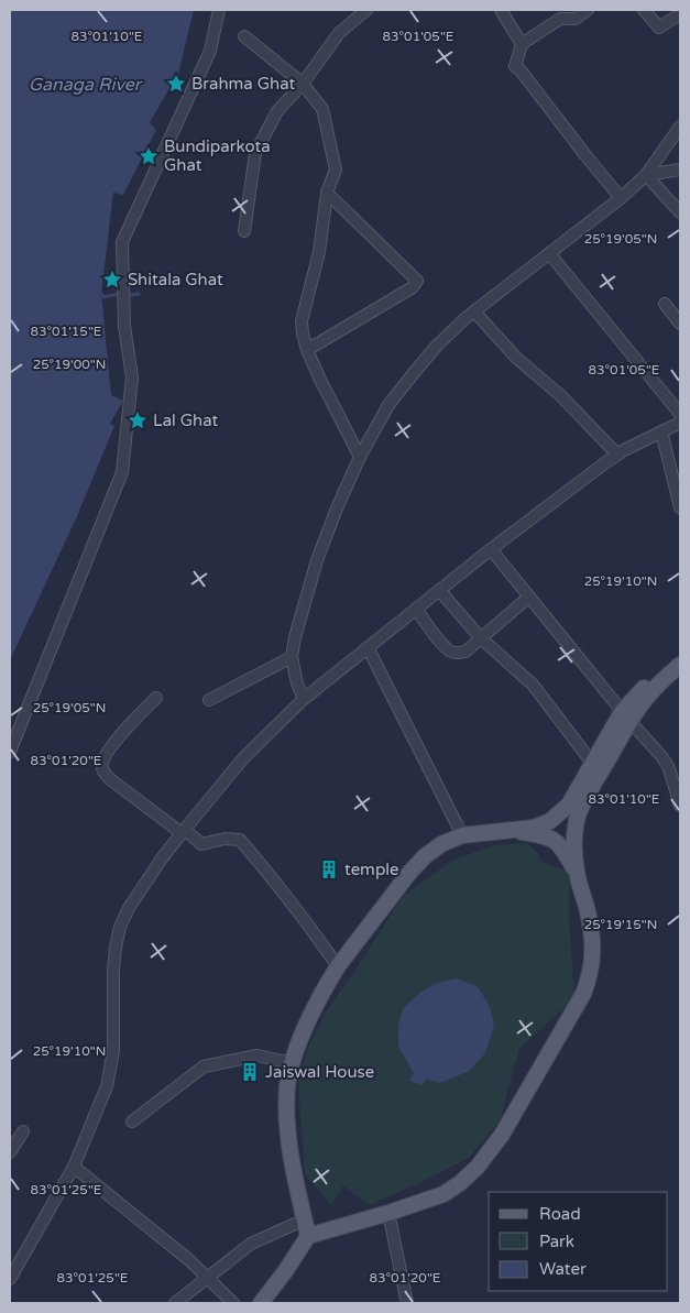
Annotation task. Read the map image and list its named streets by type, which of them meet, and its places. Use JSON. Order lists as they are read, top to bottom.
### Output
{
  "water": ["Ganaga River"],
  "places": {
    "place": [
      "Brahma Ghat",
      "Bundiparkota Ghat",
      "Shitala Ghat",
      "Lal Ghat"
    ],
    "building": ["temple", "Jaiswal House"]
  },
  "legend": ["Road", "Park", "Water"],
  "coordinates": [
    "83°01'10\"E",
    "83°01'05\"E",
    "25°19'05\"N",
    "83°01'15\"E",
    "25°19'00\"N",
    "25°19'10\"N",
    "83°01'20\"E",
    "25°19'15\"N",
    "83°01'25\"E"
  ]
}
